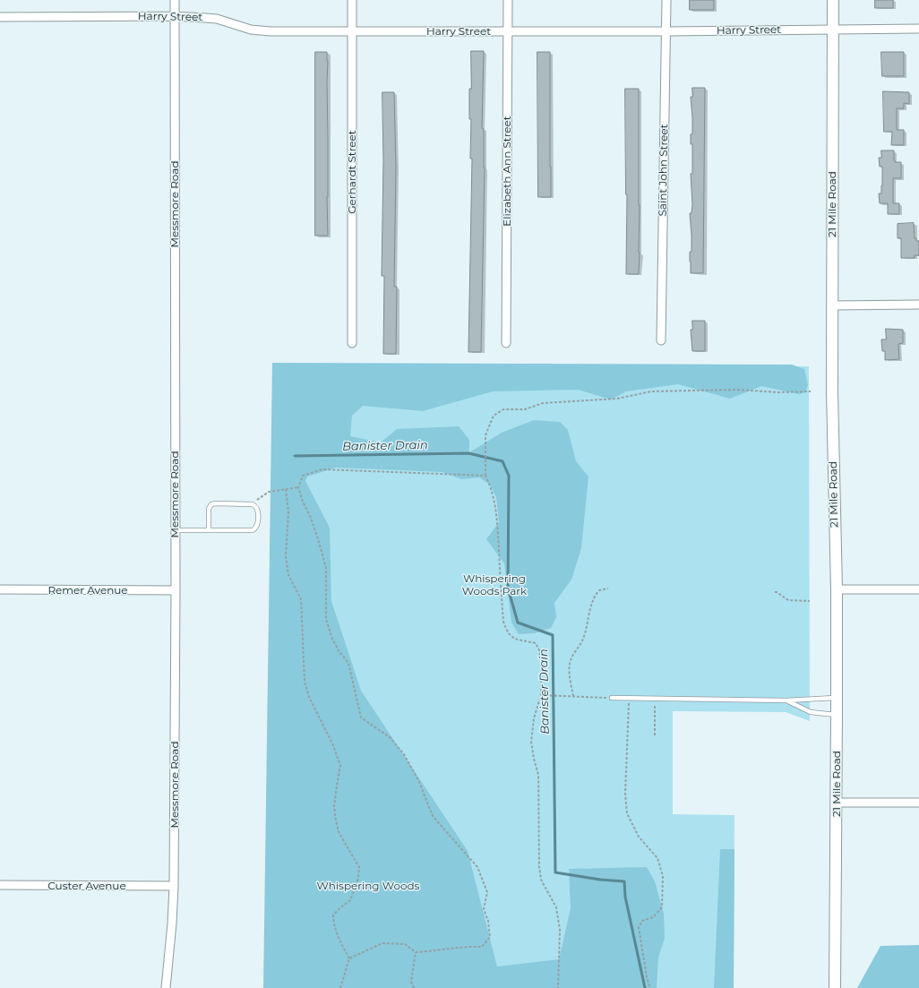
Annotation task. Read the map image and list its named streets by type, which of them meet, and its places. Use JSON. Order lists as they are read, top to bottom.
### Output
{
  "streets": {
    "street": [
      "Harry Street",
      "Saint John Street",
      "Elizabeth Ann Street",
      "Gerhardt Street",
      "Messmore Road",
      "21 Mile Road",
      "Remer Avenue",
      "Custer Avenue"
    ]
  },
  "crossings": [
    ["Harry Street", "Saint John Street"],
    ["Harry Street", "Elizabeth Ann Street"],
    ["Harry Street", "Gerhardt Street"],
    ["Harry Street", "Messmore Road"],
    ["Harry Street", "21 Mile Road"],
    ["Messmore Road", "Remer Avenue"],
    ["Messmore Road", "Custer Avenue"]
  ],
  "water": ["Banister Drain"],
  "parks": ["Whispering Woods Park", "Whispering Woods"]
}
